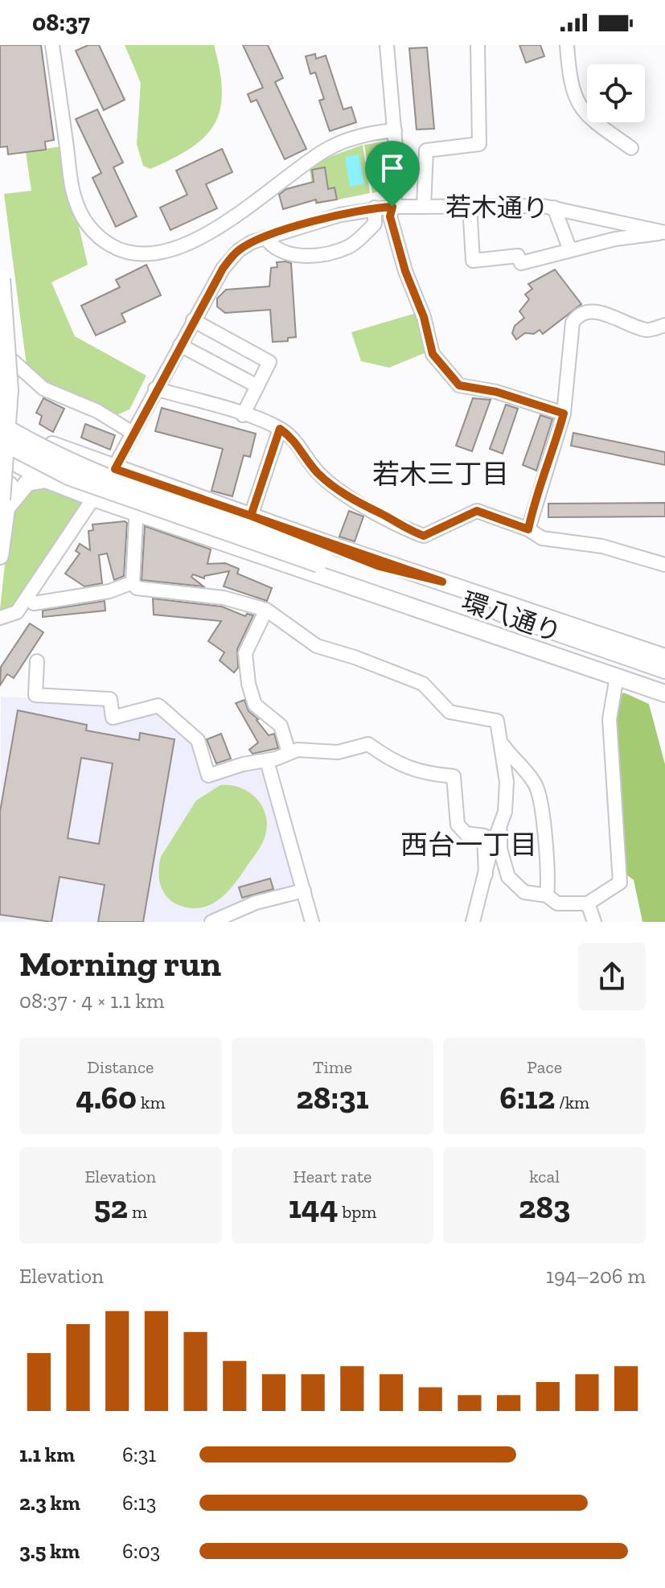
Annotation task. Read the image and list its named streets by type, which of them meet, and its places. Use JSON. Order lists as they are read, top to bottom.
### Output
{
  "streets": {
    "main road": ["環八通り"],
    "street": ["若木通り"]
  },
  "districts": ["若木三丁目", "西台一丁目"],
  "page": {
    "status": "08:37",
    "heading": ["Morning run", "08:37 · 4 × 1.1 km"],
    "stats": [
      ["Distance", "4.60 km"],
      ["Time", "28:31"],
      ["Pace", "6:12 /km"],
      ["Elevation", "52 m"],
      ["Heart rate", "144 bpm"],
      ["kcal", "283"]
    ],
    "chart": ["Elevation", "194–206 m"],
    "list": [
      {
        "name": "1.1 km",
        "note": "6:31"
      },
      {
        "name": "2.3 km",
        "note": "6:13"
      },
      {
        "name": "3.5 km",
        "note": "6:03"
      }
    ]
  }
}
